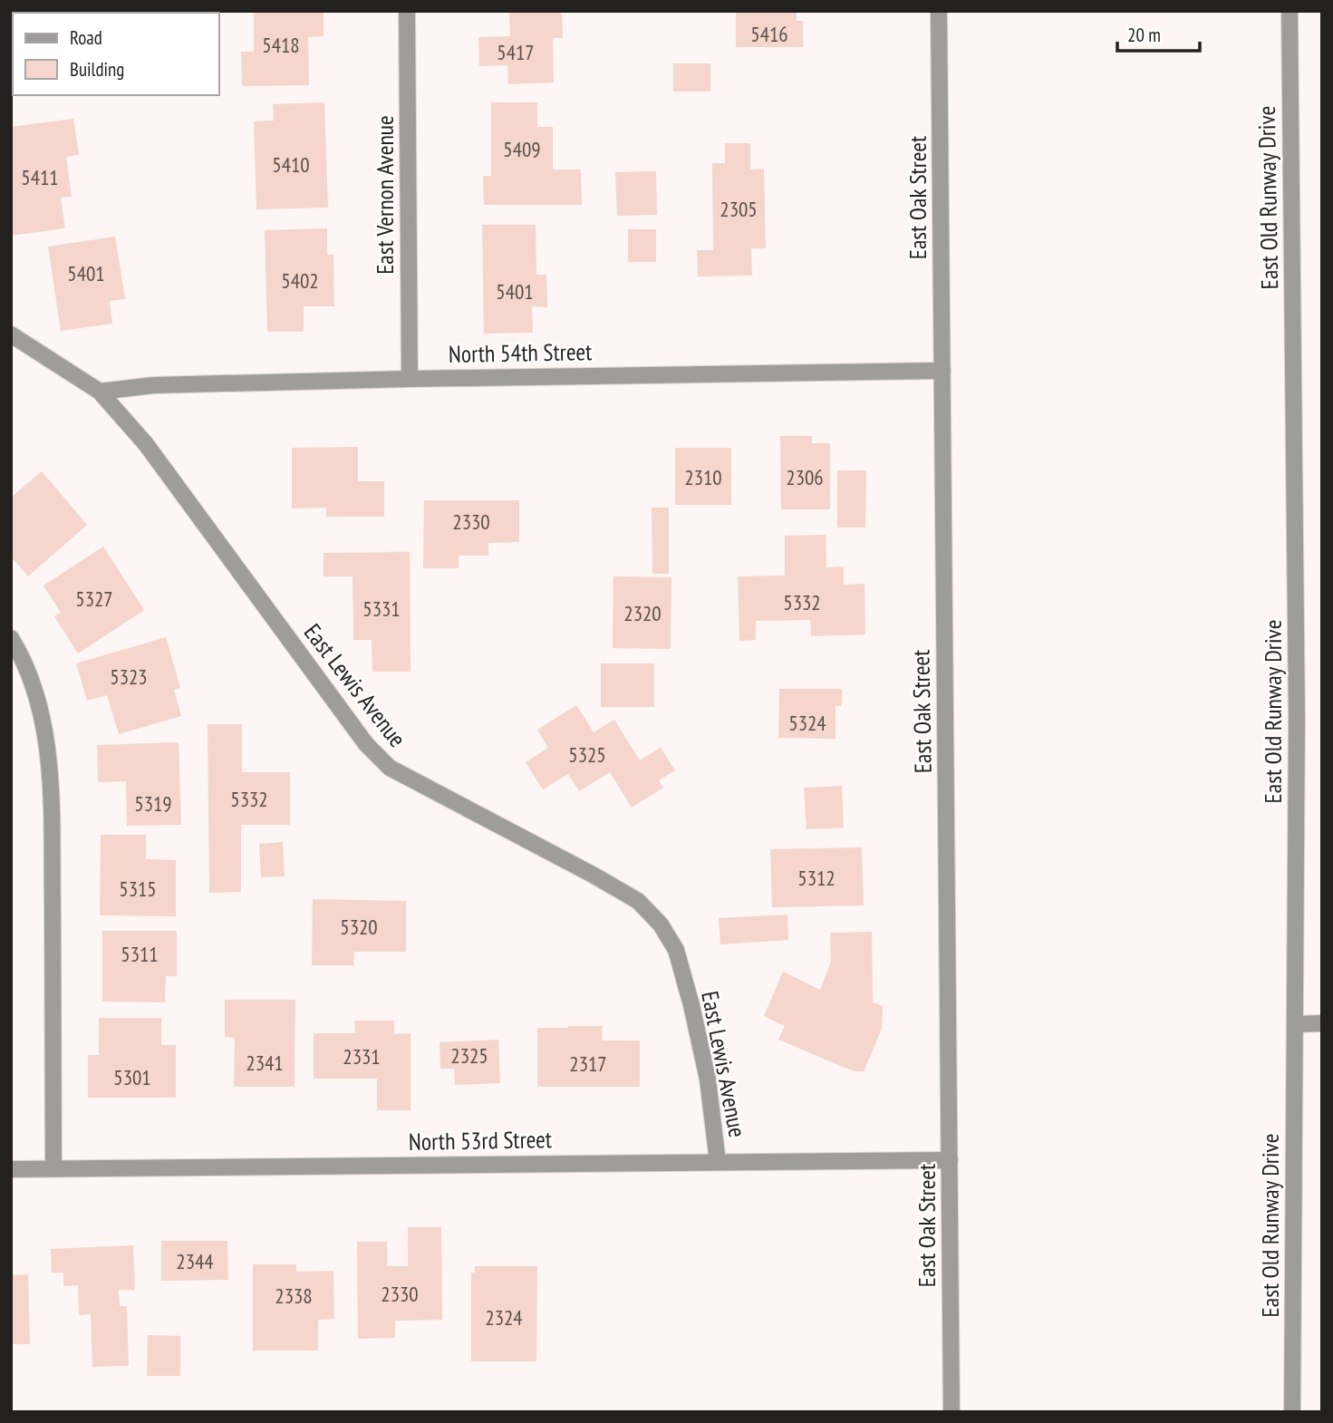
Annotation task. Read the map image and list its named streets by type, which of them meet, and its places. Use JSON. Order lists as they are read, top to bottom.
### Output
{
  "streets": {
    "street": [
      "East Vernon Avenue",
      "East Oak Street",
      "East Old Runway Drive",
      "North 54th Street",
      "East Lewis Avenue",
      "North 53rd Street"
    ]
  },
  "crossings": [
    ["East Vernon Avenue", "North 54th Street"],
    ["East Oak Street", "North 54th Street"],
    ["East Oak Street", "North 53rd Street"],
    ["North 54th Street", "East Lewis Avenue"],
    ["East Lewis Avenue", "North 53rd Street"]
  ],
  "house_numbers": [
    "5416",
    "5418",
    "5417",
    "5409",
    "5410",
    "5411",
    "2305",
    "5401",
    "5402",
    "5401",
    "2310",
    "2306",
    "2330",
    "5327",
    "5332",
    "5331",
    "2320",
    "5323",
    "5324",
    "5325",
    "5332",
    "5319",
    "5312",
    "5315",
    "5320",
    "5311",
    "2325",
    "2331",
    "2341",
    "2317",
    "5301",
    "2344",
    "2330",
    "2338",
    "2324"
  ],
  "legend": ["Road", "Building"],
  "scale_bar": "20 m"
}
